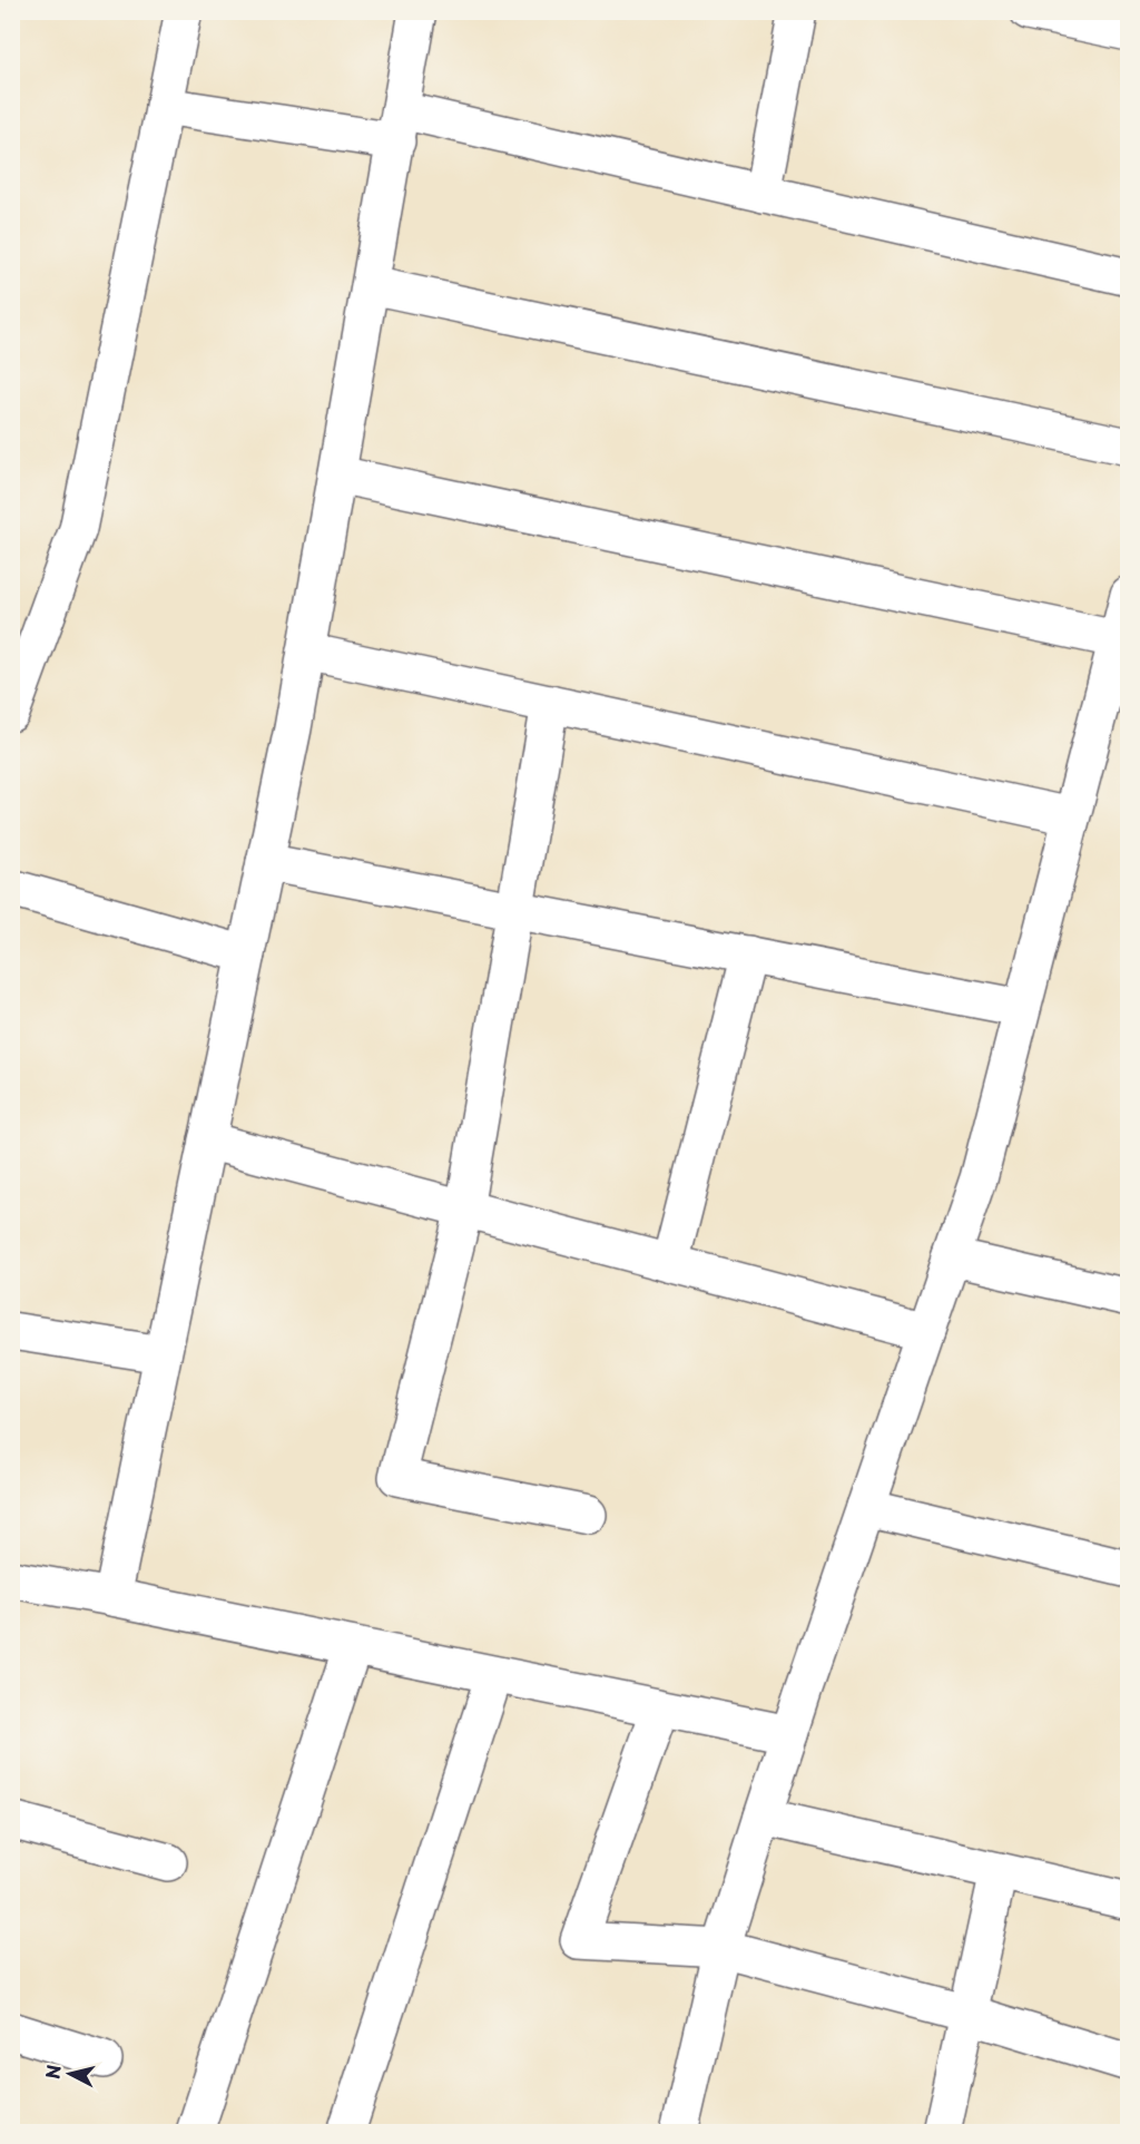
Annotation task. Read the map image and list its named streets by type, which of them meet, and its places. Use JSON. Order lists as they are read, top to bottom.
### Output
{
  "north": "left"
}
